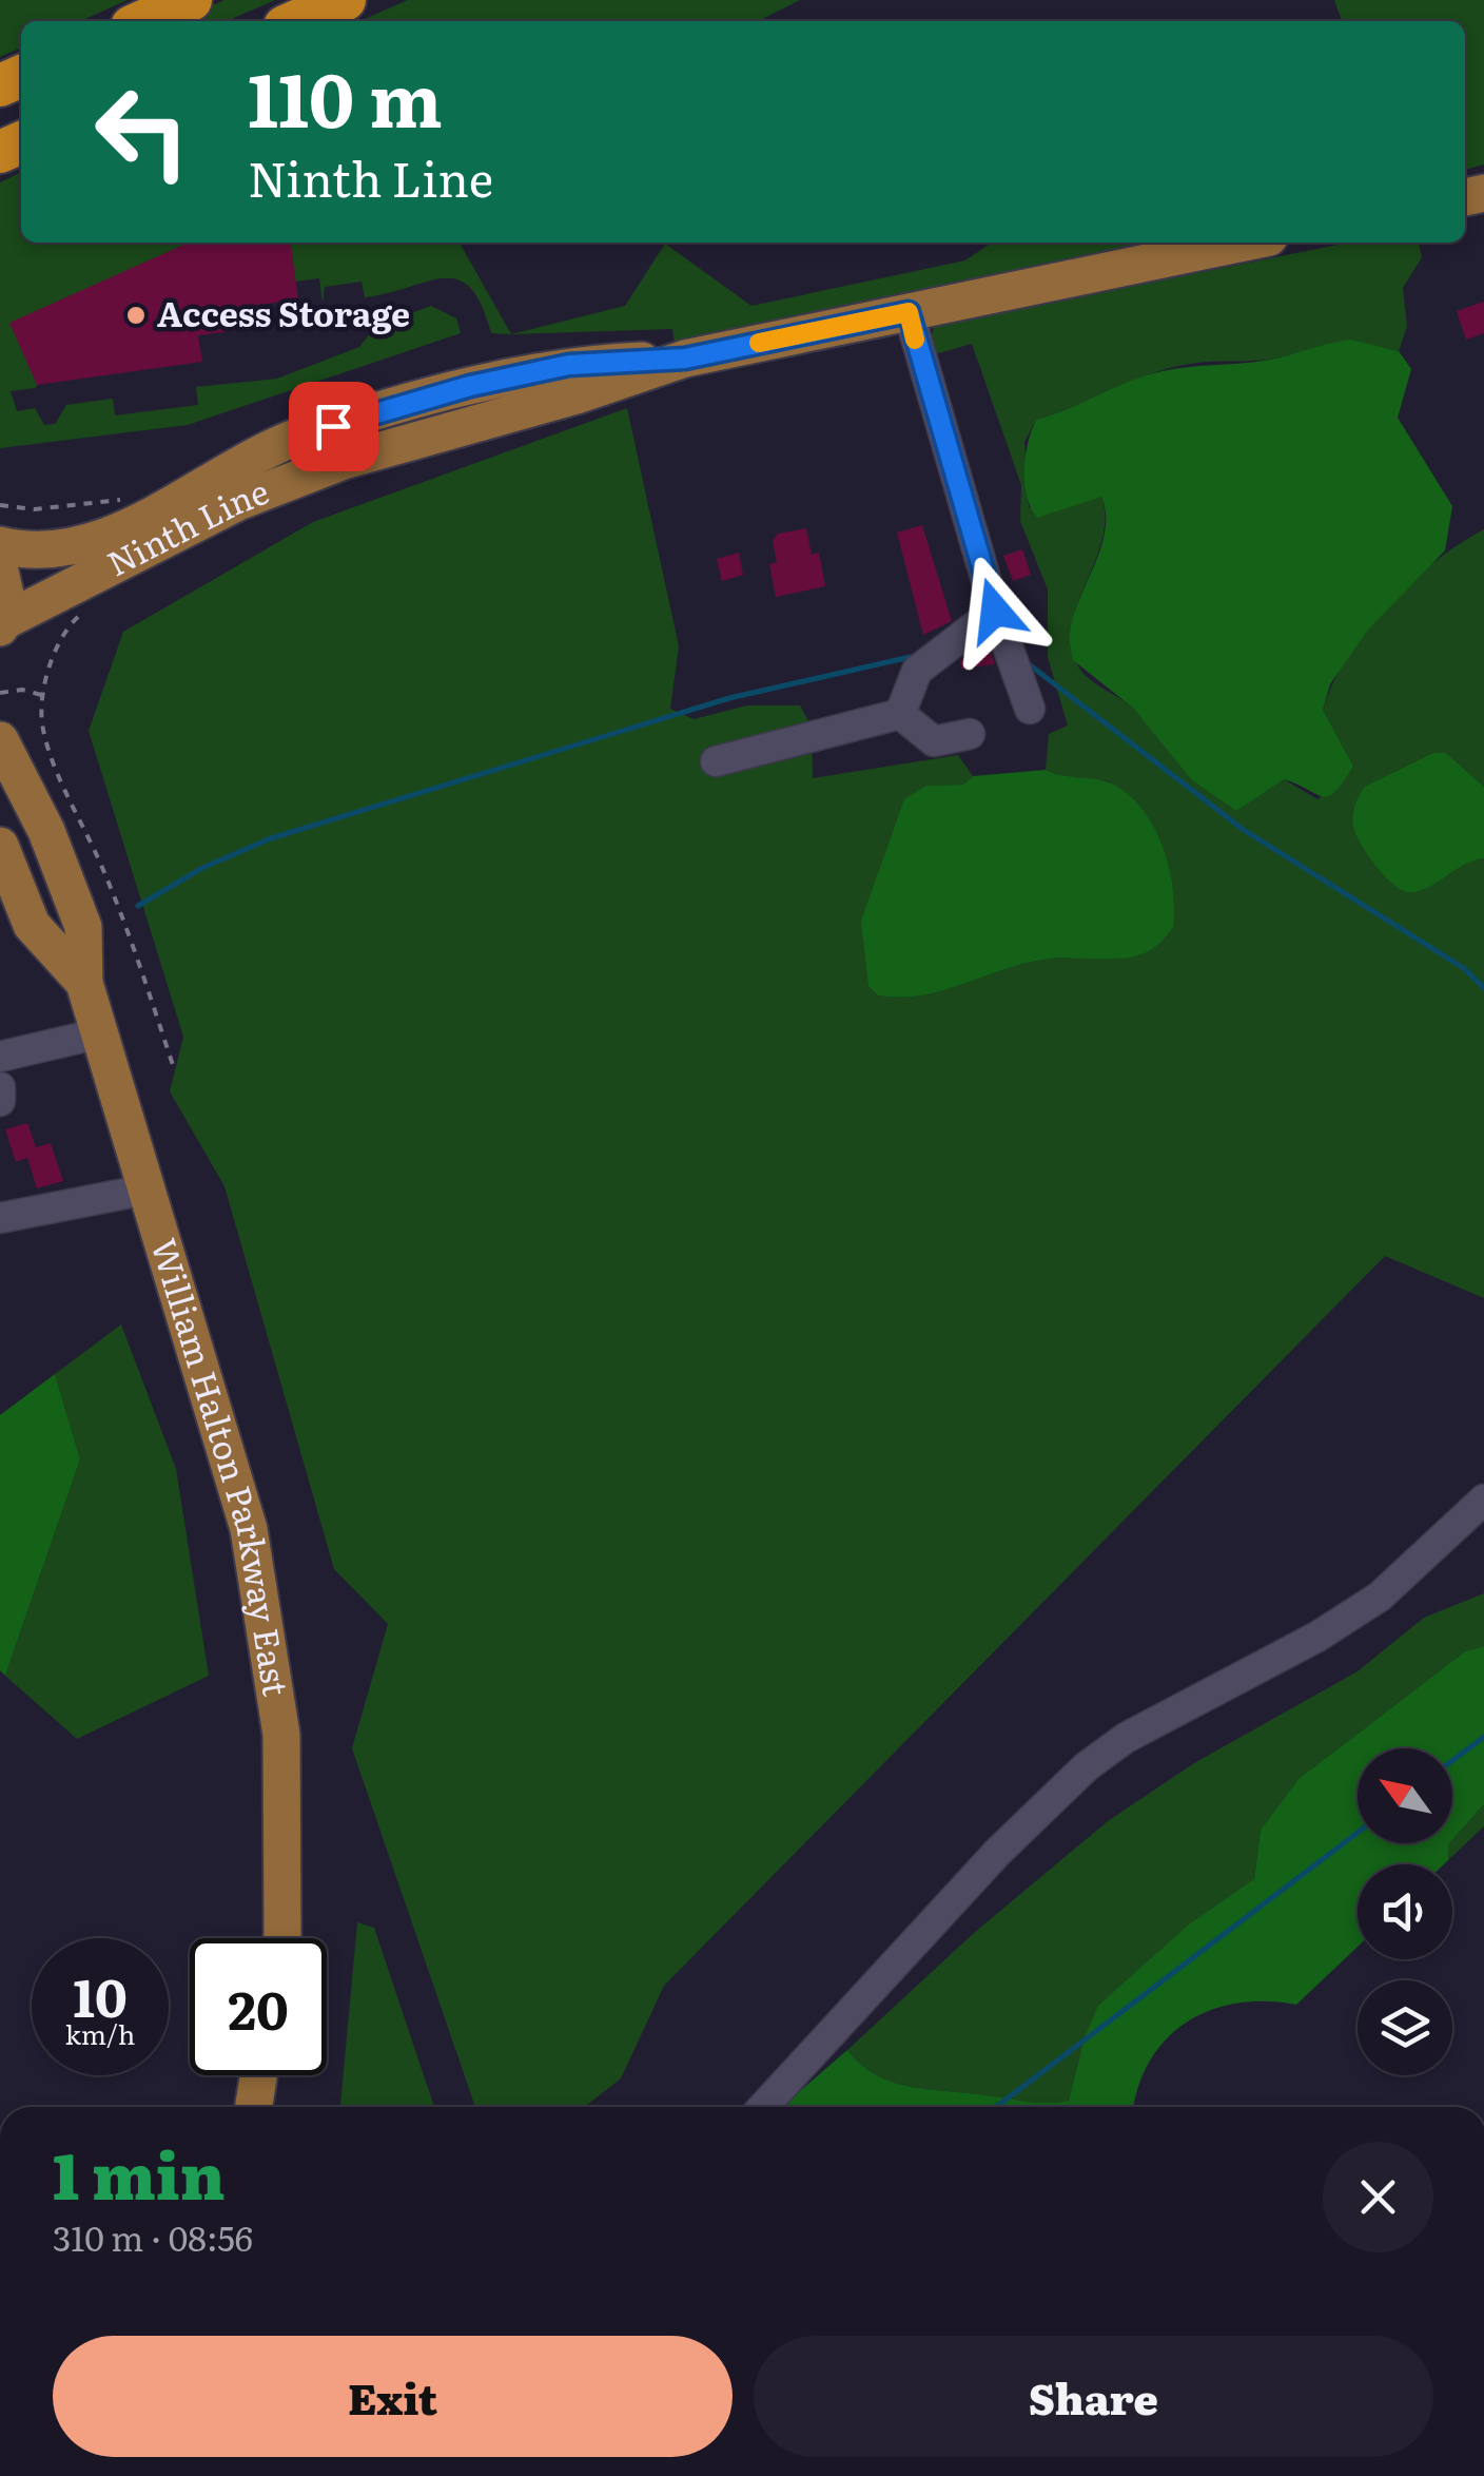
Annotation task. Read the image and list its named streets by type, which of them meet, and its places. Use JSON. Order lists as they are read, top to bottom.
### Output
{
  "streets": {
    "main road": ["Ninth Line", "William Halton Parkway East"]
  },
  "places": ["Access Storage"],
  "north": "top left",
  "page": {
    "turn": ["110 m", "Ninth Line"],
    "speed": "10 km/h",
    "limit": "20",
    "heading": ["1 min", "310 m · 08:56"],
    "buttons": ["Exit", "Share"]
  }
}
